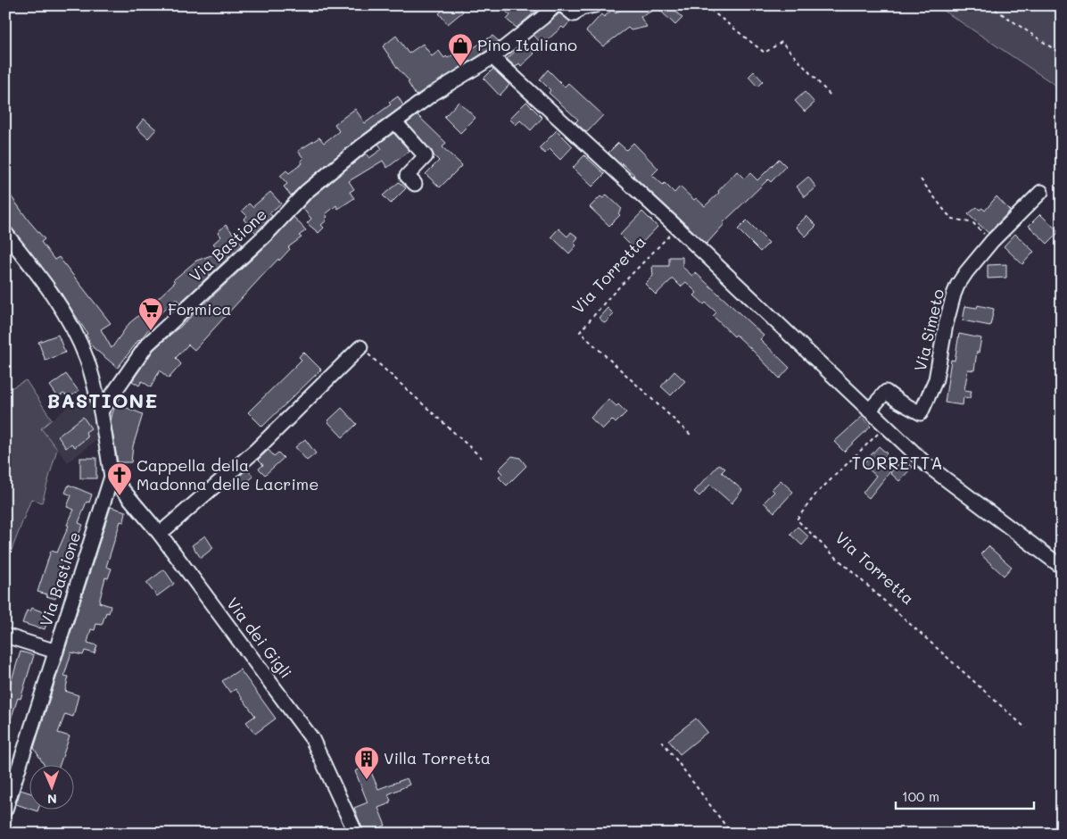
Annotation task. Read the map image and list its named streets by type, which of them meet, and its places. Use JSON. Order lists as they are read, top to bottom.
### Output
{
  "streets": {
    "street": ["Via Bastione", "Via Simeto", "Via dei Gigli"],
    "path": ["Via Torretta"]
  },
  "crossings": [
    ["Via Bastione", "Via dei Gigli"]
  ],
  "districts": ["BASTIONE", "TORRETTA"],
  "places": {
    "shop": ["Pino Italiano"],
    "supermarket": ["Formica"],
    "church": ["Cappella della Madonna delle Lacrime"],
    "building": ["Villa Torretta"]
  },
  "scale_bar": "100 m",
  "north": "bottom"
}
